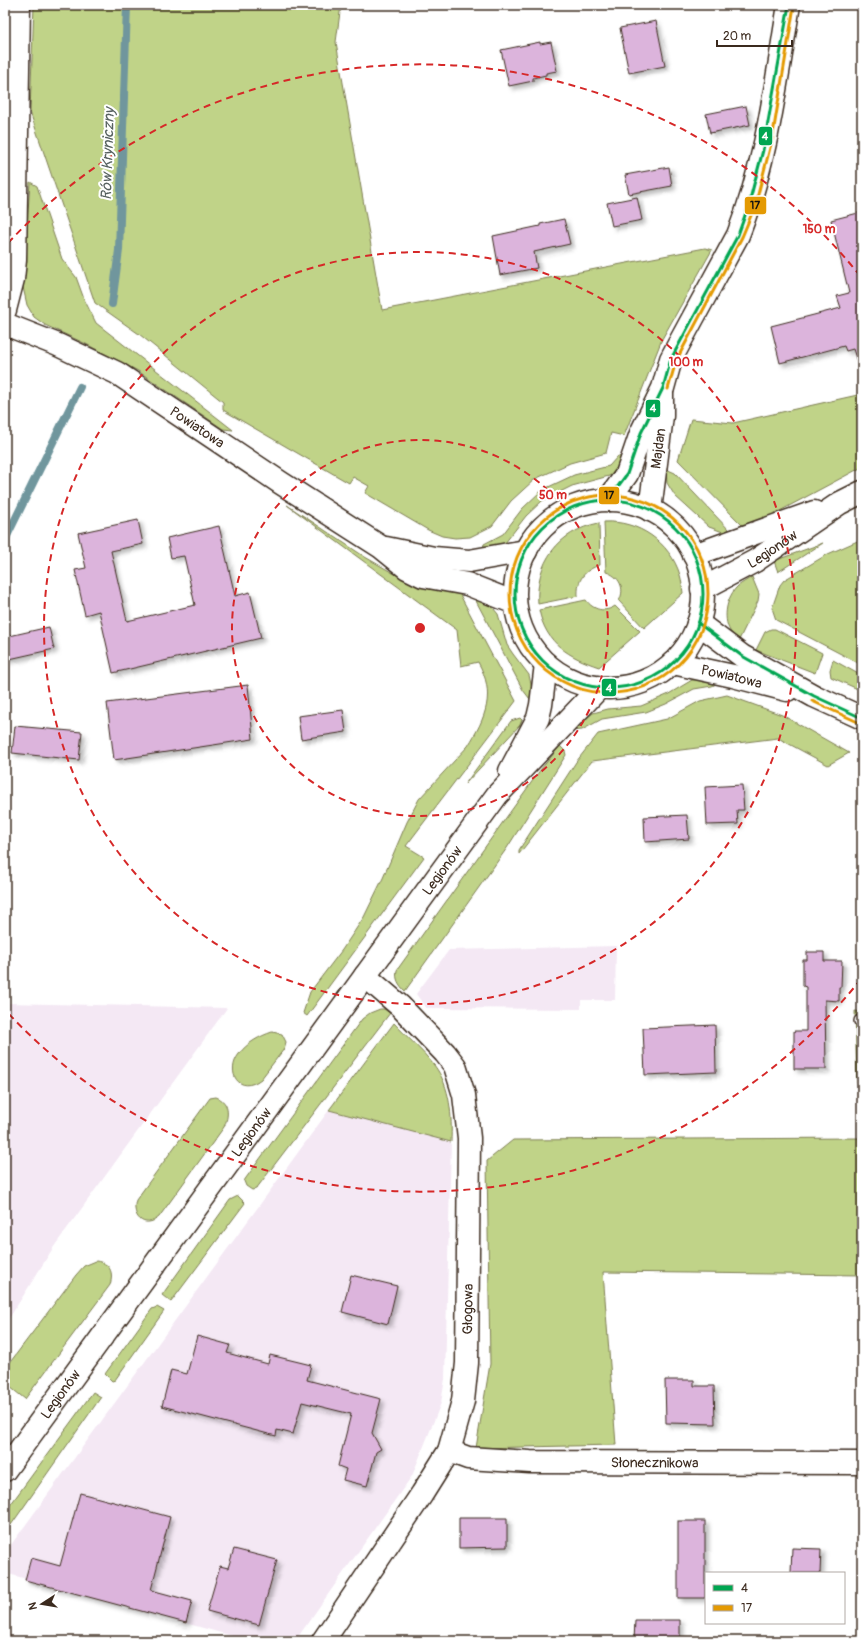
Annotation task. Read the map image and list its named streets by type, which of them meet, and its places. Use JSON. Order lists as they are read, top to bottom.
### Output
{
  "streets": {
    "main road": [
      "Powiatowa",
      "Majdan",
      "Legionów",
      "Głogowa",
      "Słonecznikowa"
    ]
  },
  "crossings": [
    ["Legionów", "Głogowa"],
    ["Głogowa", "Słonecznikowa"]
  ],
  "water": ["Rów Kryniczny"],
  "lines": ["transit line 4", "transit line 17"],
  "legend": ["4", "17"],
  "scale_bar": "20 m",
  "north": "left",
  "rings": ["150 m", "100 m", "50 m"]
}
